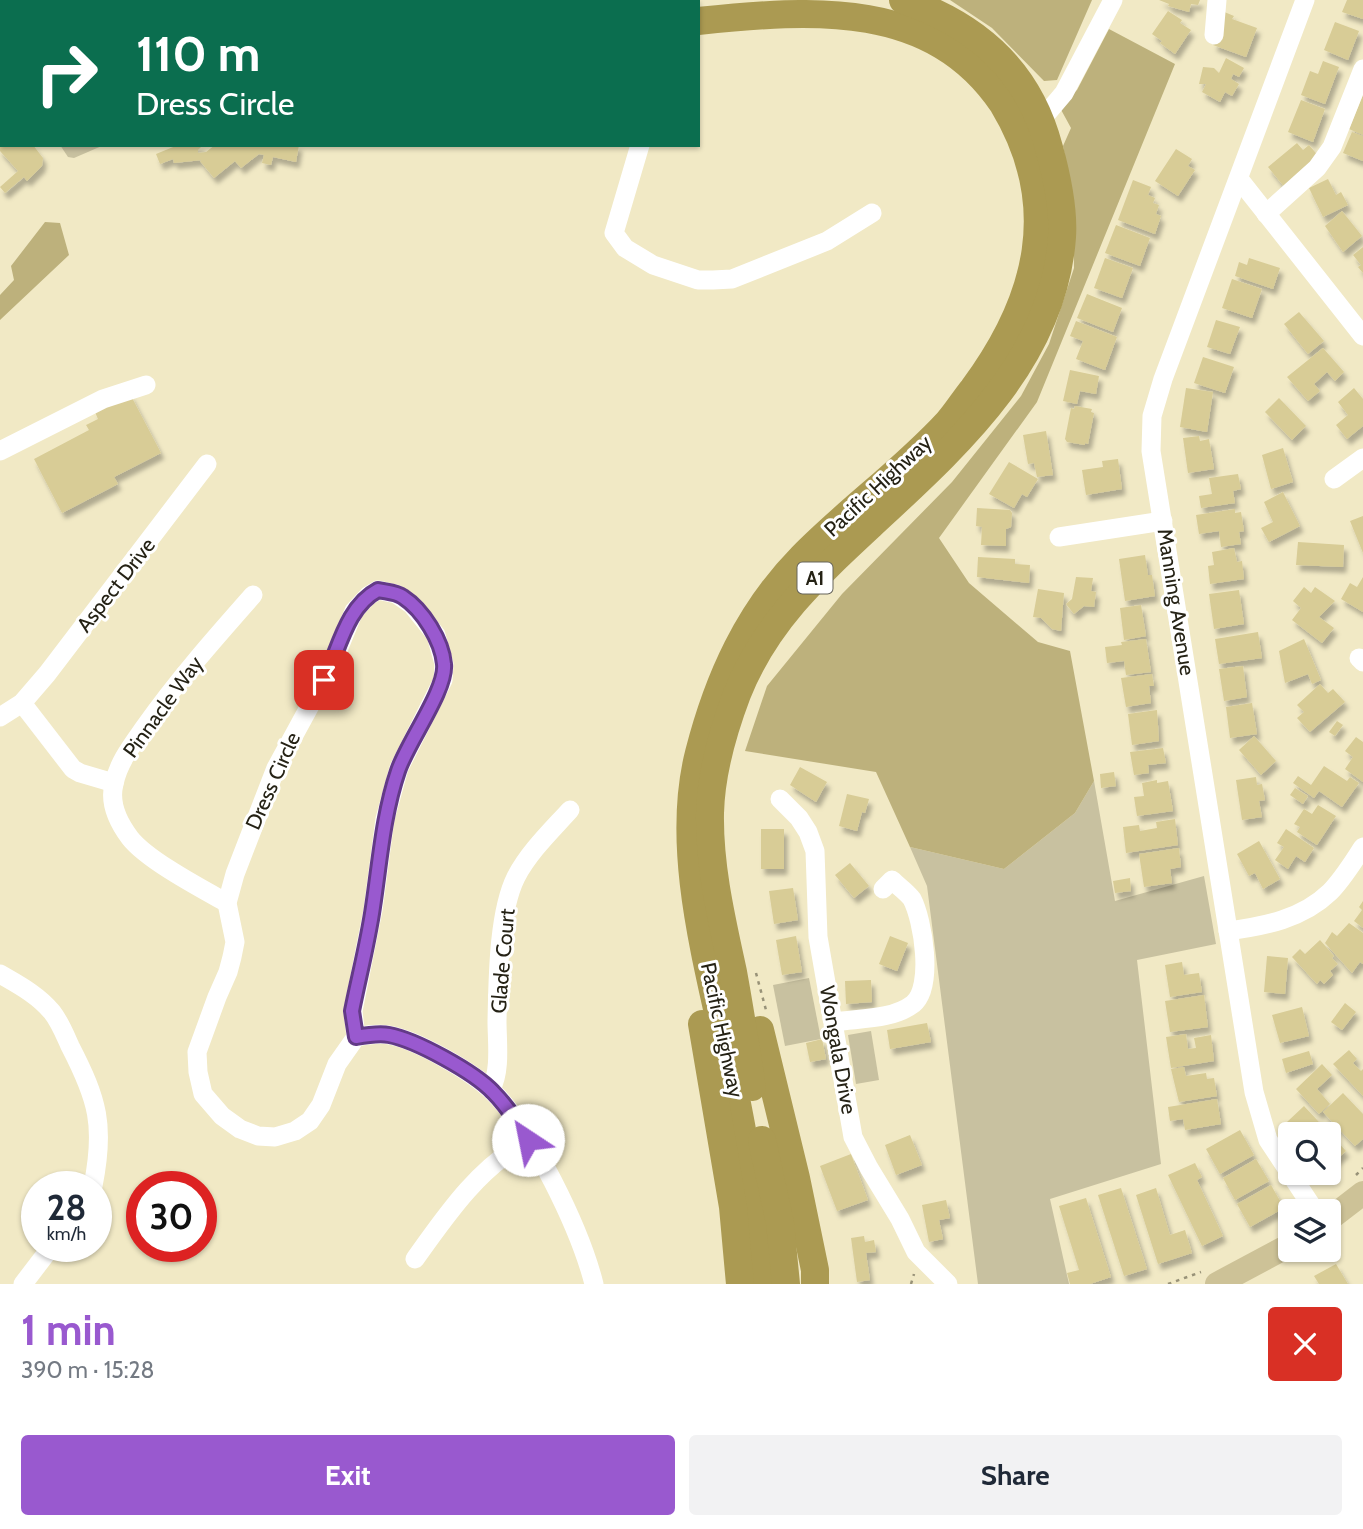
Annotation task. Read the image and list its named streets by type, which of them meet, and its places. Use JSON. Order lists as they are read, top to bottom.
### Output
{
  "streets": {
    "highway": ["Pacific Highway", "A1"],
    "street": [
      "Aspect Drive",
      "Manning Avenue",
      "Pinnacle Way",
      "Dress Circle",
      "Glade Court",
      "Wongala Drive"
    ]
  },
  "crossings": [
    ["Pinnacle Way", "Dress Circle"]
  ],
  "page": {
    "turn": ["110 m", "Dress Circle"],
    "speed": "28 km/h",
    "limit": "30",
    "heading": ["1 min", "390 m · 15:28"],
    "buttons": ["Exit", "Share"]
  }
}
